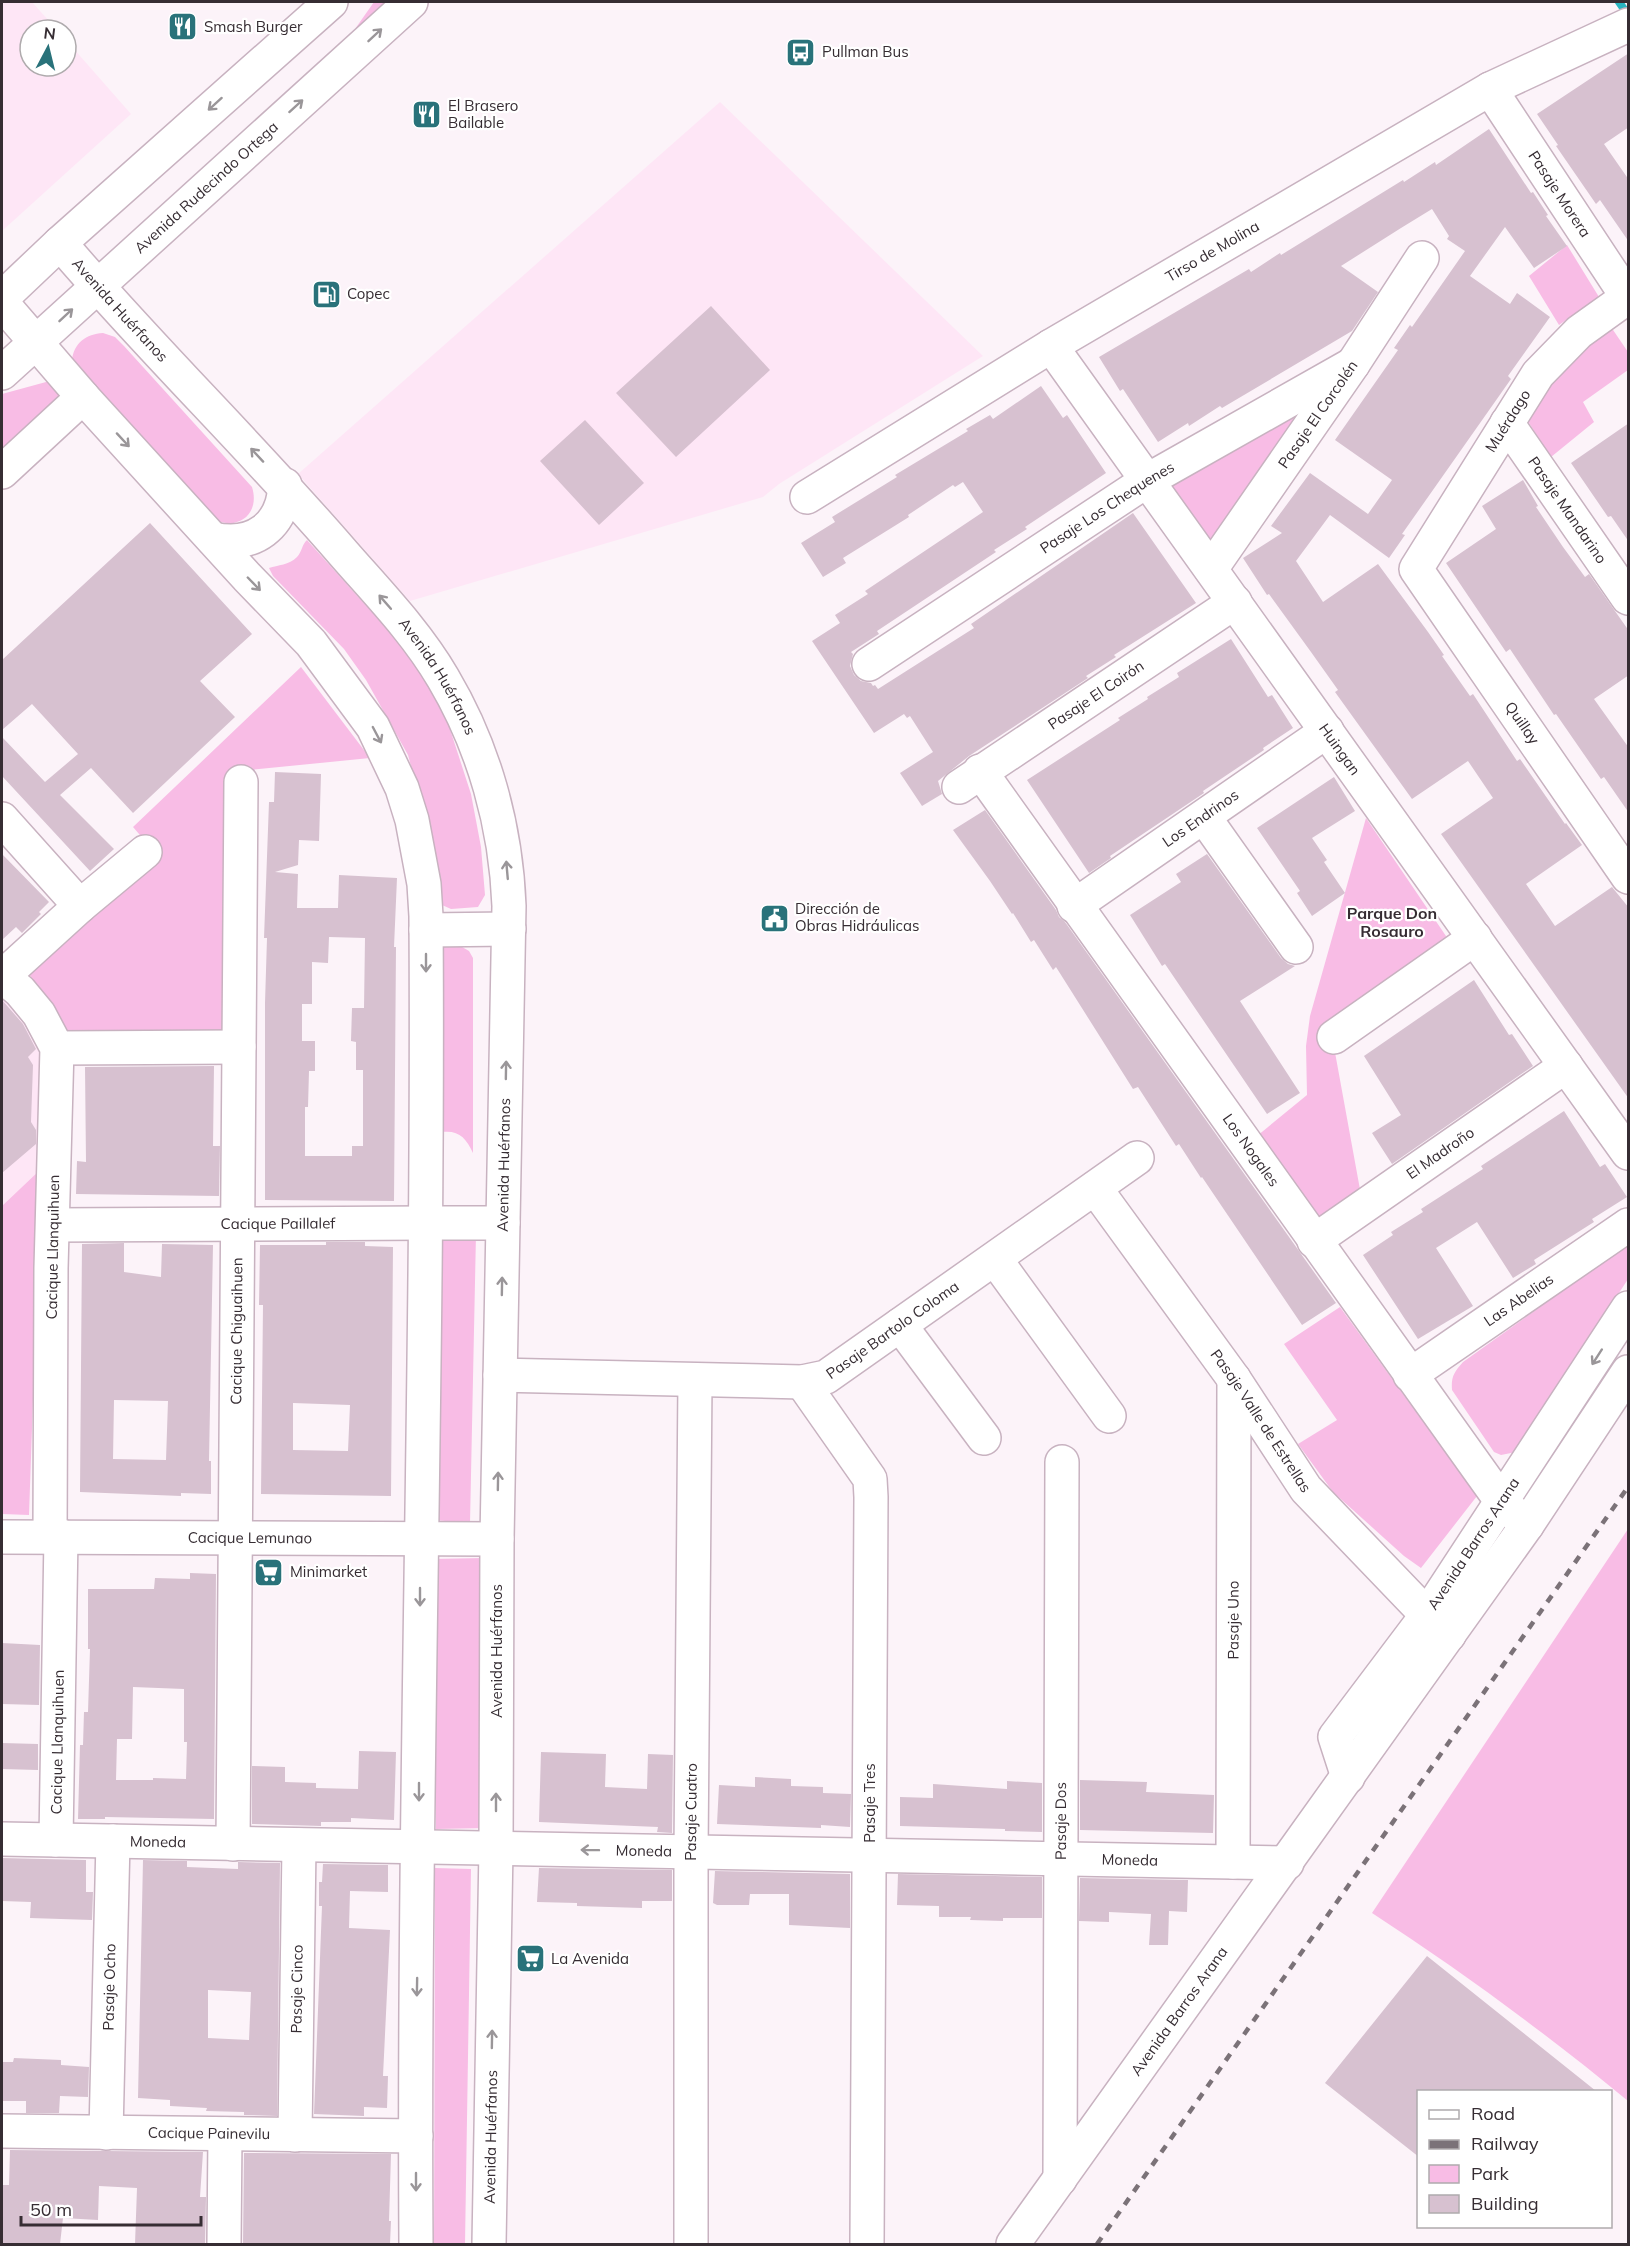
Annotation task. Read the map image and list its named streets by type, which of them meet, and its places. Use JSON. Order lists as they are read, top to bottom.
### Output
{
  "streets": {
    "street": [
      "Avenida Rudecindo Ortega",
      "Pasaje Morera",
      "Tirso de Molina",
      "Avenida Huérfanos",
      "Pasaje El Corcolén",
      "Muérdago",
      "Pasaje Los Chequenes",
      "Pasaje Mandarino",
      "Pasaje El Coirón",
      "Quillay",
      "Huingan",
      "Los Endrinos",
      "Los Nogales",
      "El Madroño",
      "Cacique Paillalef",
      "Cacique Llanquihuen",
      "Las Abelias",
      "Pasaje Bartolo Coloma",
      "Cacique Chiguaihuen",
      "Pasaje Valle de Estrellas",
      "Cacique Lemunao",
      "Avenida Barros Arana",
      "Pasaje Uno",
      "Pasaje Tres",
      "Pasaje Cuatro",
      "Pasaje Dos",
      "Moneda",
      "Pasaje Ocho",
      "Pasaje Cinco",
      "Cacique Painevilu"
    ]
  },
  "crossings": [
    ["Avenida Rudecindo Ortega", "Avenida Huérfanos"],
    ["Pasaje Morera", "Tirso de Molina"],
    ["Pasaje Morera", "Muérdago"],
    ["Tirso de Molina", "Huingan"],
    ["Avenida Huérfanos", "Cacique Paillalef"],
    ["Avenida Huérfanos", "Pasaje Bartolo Coloma"],
    ["Avenida Huérfanos", "Cacique Lemunao"],
    ["Avenida Huérfanos", "Moneda"],
    ["Pasaje El Corcolén", "Pasaje Los Chequenes"],
    ["Pasaje El Corcolén", "Huingan"],
    ["Muérdago", "Pasaje Mandarino"],
    ["Muérdago", "Quillay"],
    ["Pasaje Los Chequenes", "Huingan"],
    ["Pasaje El Coirón", "Huingan"],
    ["Pasaje El Coirón", "Los Nogales"],
    ["Huingan", "Los Endrinos"],
    ["Huingan", "El Madroño"],
    ["Los Endrinos", "Los Nogales"],
    ["Los Nogales", "El Madroño"],
    ["Los Nogales", "Las Abelias"],
    ["Los Nogales", "Avenida Barros Arana"],
    ["Cacique Paillalef", "Cacique Llanquihuen"],
    ["Cacique Paillalef", "Cacique Chiguaihuen"],
    ["Cacique Llanquihuen", "Cacique Lemunao"],
    ["Cacique Llanquihuen", "Moneda"],
    ["Pasaje Bartolo Coloma", "Pasaje Valle de Estrellas"],
    ["Pasaje Bartolo Coloma", "Pasaje Tres"],
    ["Pasaje Bartolo Coloma", "Pasaje Cuatro"],
    ["Cacique Chiguaihuen", "Cacique Lemunao"],
    ["Cacique Chiguaihuen", "Moneda"],
    ["Pasaje Valle de Estrellas", "Avenida Barros Arana"],
    ["Pasaje Valle de Estrellas", "Pasaje Uno"],
    ["Avenida Barros Arana", "Pasaje Dos"],
    ["Avenida Barros Arana", "Moneda"],
    ["Pasaje Uno", "Moneda"],
    ["Pasaje Tres", "Moneda"],
    ["Pasaje Cuatro", "Moneda"],
    ["Pasaje Dos", "Moneda"],
    ["Moneda", "Pasaje Ocho"],
    ["Moneda", "Pasaje Cinco"],
    ["Pasaje Ocho", "Cacique Painevilu"],
    ["Pasaje Cinco", "Cacique Painevilu"]
  ],
  "districts": ["Parque Don Rosauro"],
  "places": {
    "restaurant": ["Smash Burger", "El Brasero Bailable"],
    "bus stop": ["Pullman Bus"],
    "fuel station": ["Copec"],
    "public building": ["Dirección de Obras Hidráulicas"],
    "supermarket": ["Minimarket", "La Avenida"]
  },
  "legend": [
    "Road",
    "Railway",
    "Park",
    "Building"
  ],
  "scale_bar": "50 m",
  "north": "top"
}
